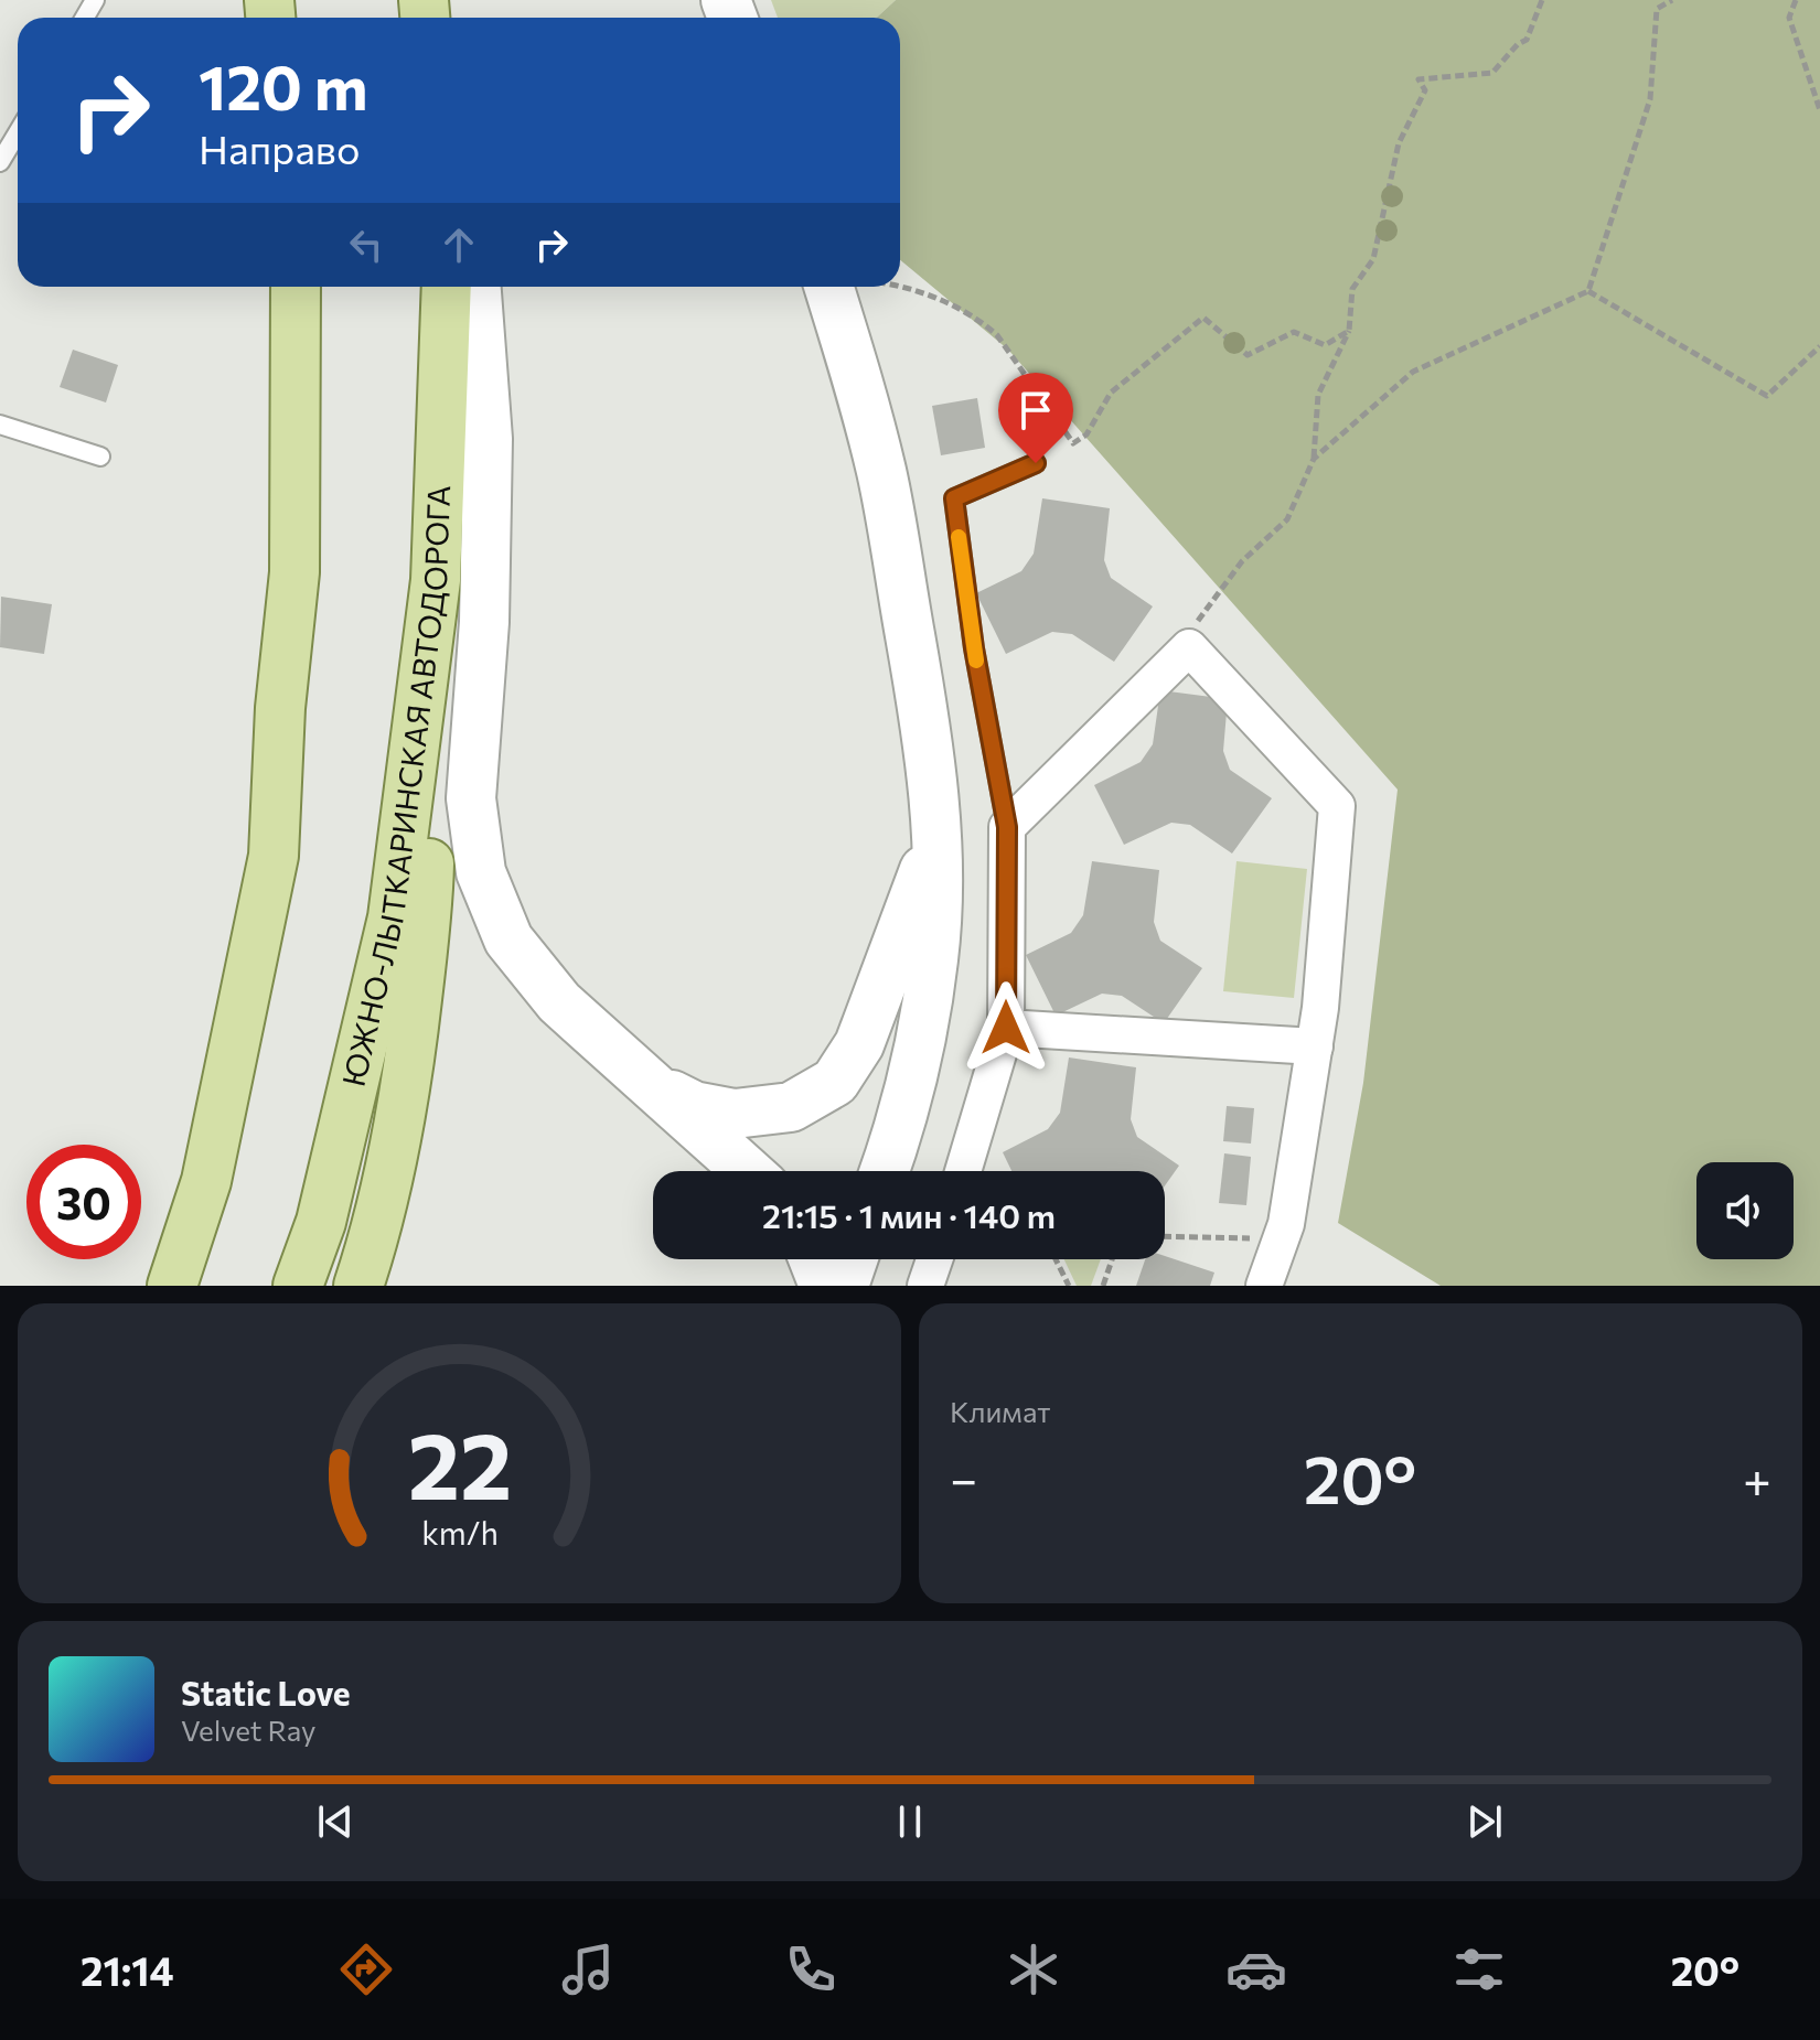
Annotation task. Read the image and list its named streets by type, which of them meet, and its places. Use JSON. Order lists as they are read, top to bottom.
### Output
{
  "streets": {
    "main road": ["ЮЖНО-ЛЫТКАРИНСКАЯ АВТОДОРОГА"]
  },
  "page": {
    "turn": ["120 m", "Направо"],
    "limit": "30",
    "trip": "21:15 · 1 мин · 140 m",
    "tile": "Климат",
    "heat": ["−", "20°", "+"],
    "song": ["Static Love", "Velvet Ray"],
    "tabs": ["21:14", "20°"],
    "gauge": ["22", "km/h"]
  }
}
